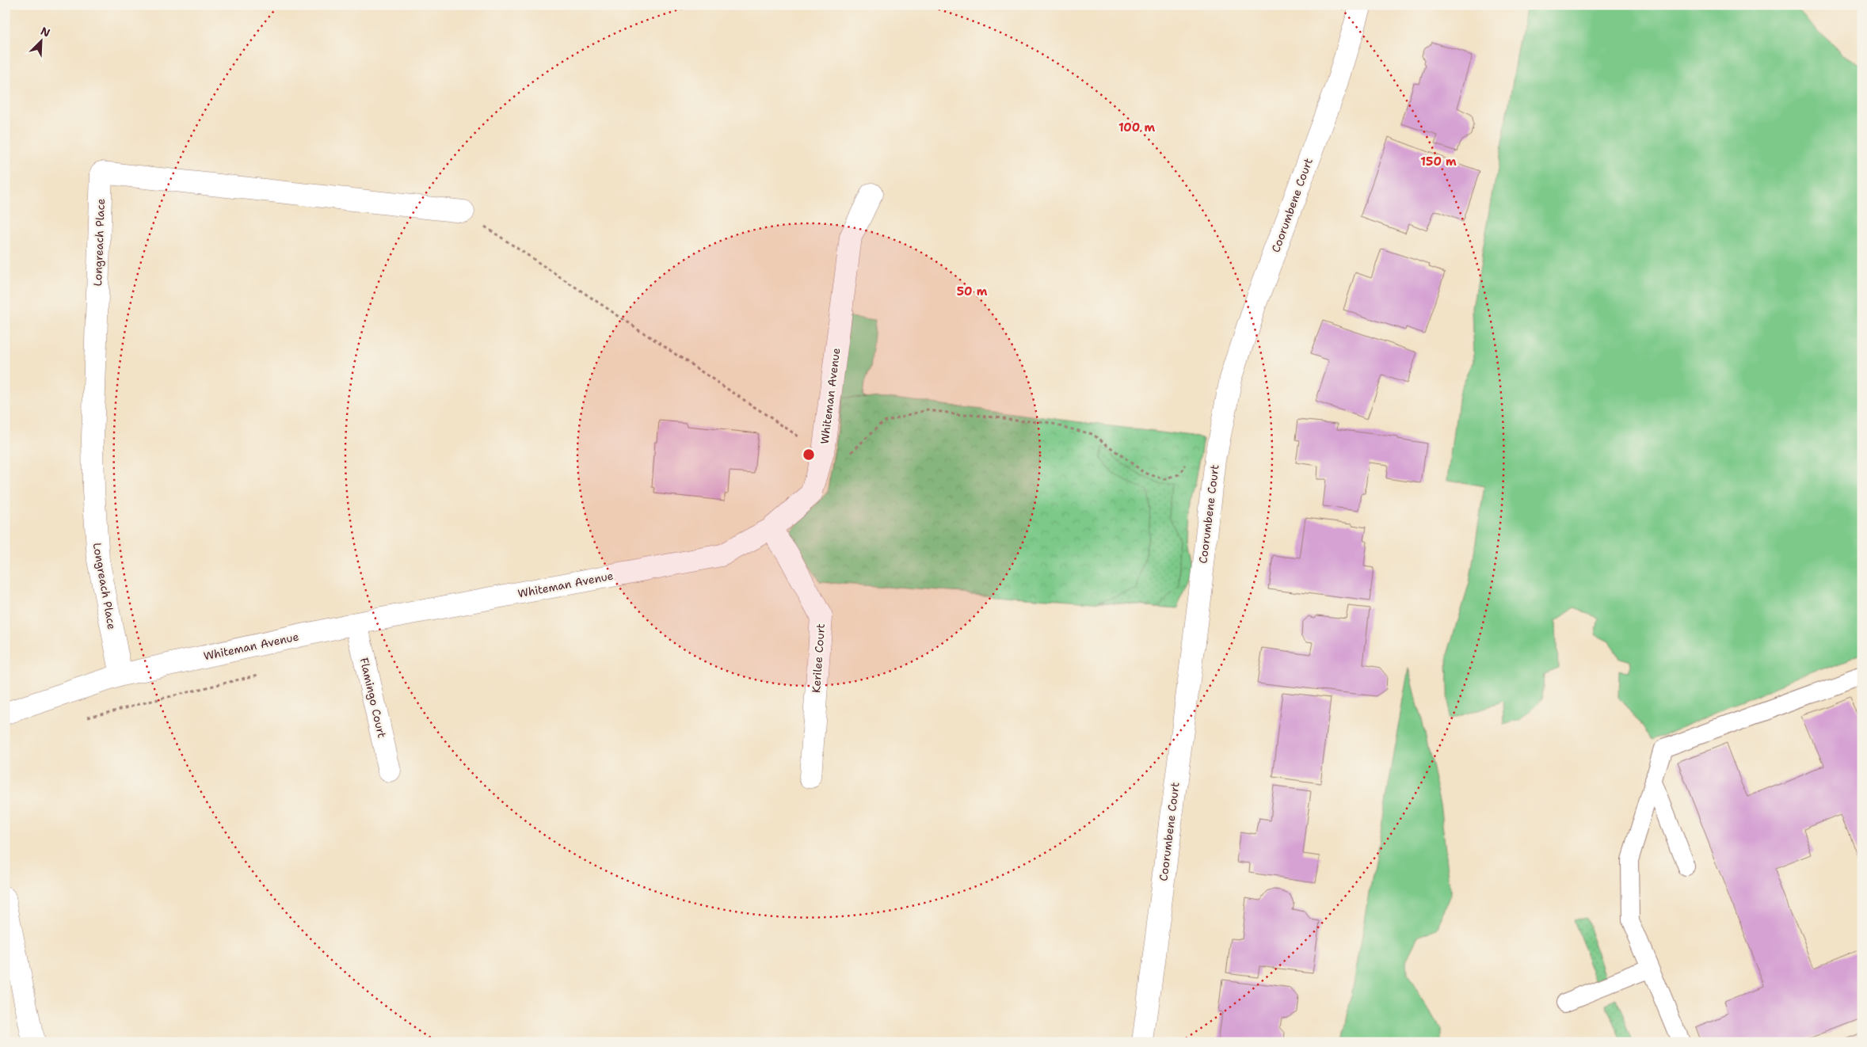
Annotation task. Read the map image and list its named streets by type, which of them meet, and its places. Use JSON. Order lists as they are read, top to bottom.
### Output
{
  "streets": {
    "street": [
      "Coorumbene Court",
      "Longreach Place",
      "Whiteman Avenue",
      "Kerilee Court",
      "Flamingo Court"
    ]
  },
  "crossings": [
    ["Longreach Place", "Whiteman Avenue"],
    ["Whiteman Avenue", "Kerilee Court"],
    ["Whiteman Avenue", "Flamingo Court"]
  ],
  "north": "top right",
  "rings": ["100 m", "150 m", "50 m"]
}
